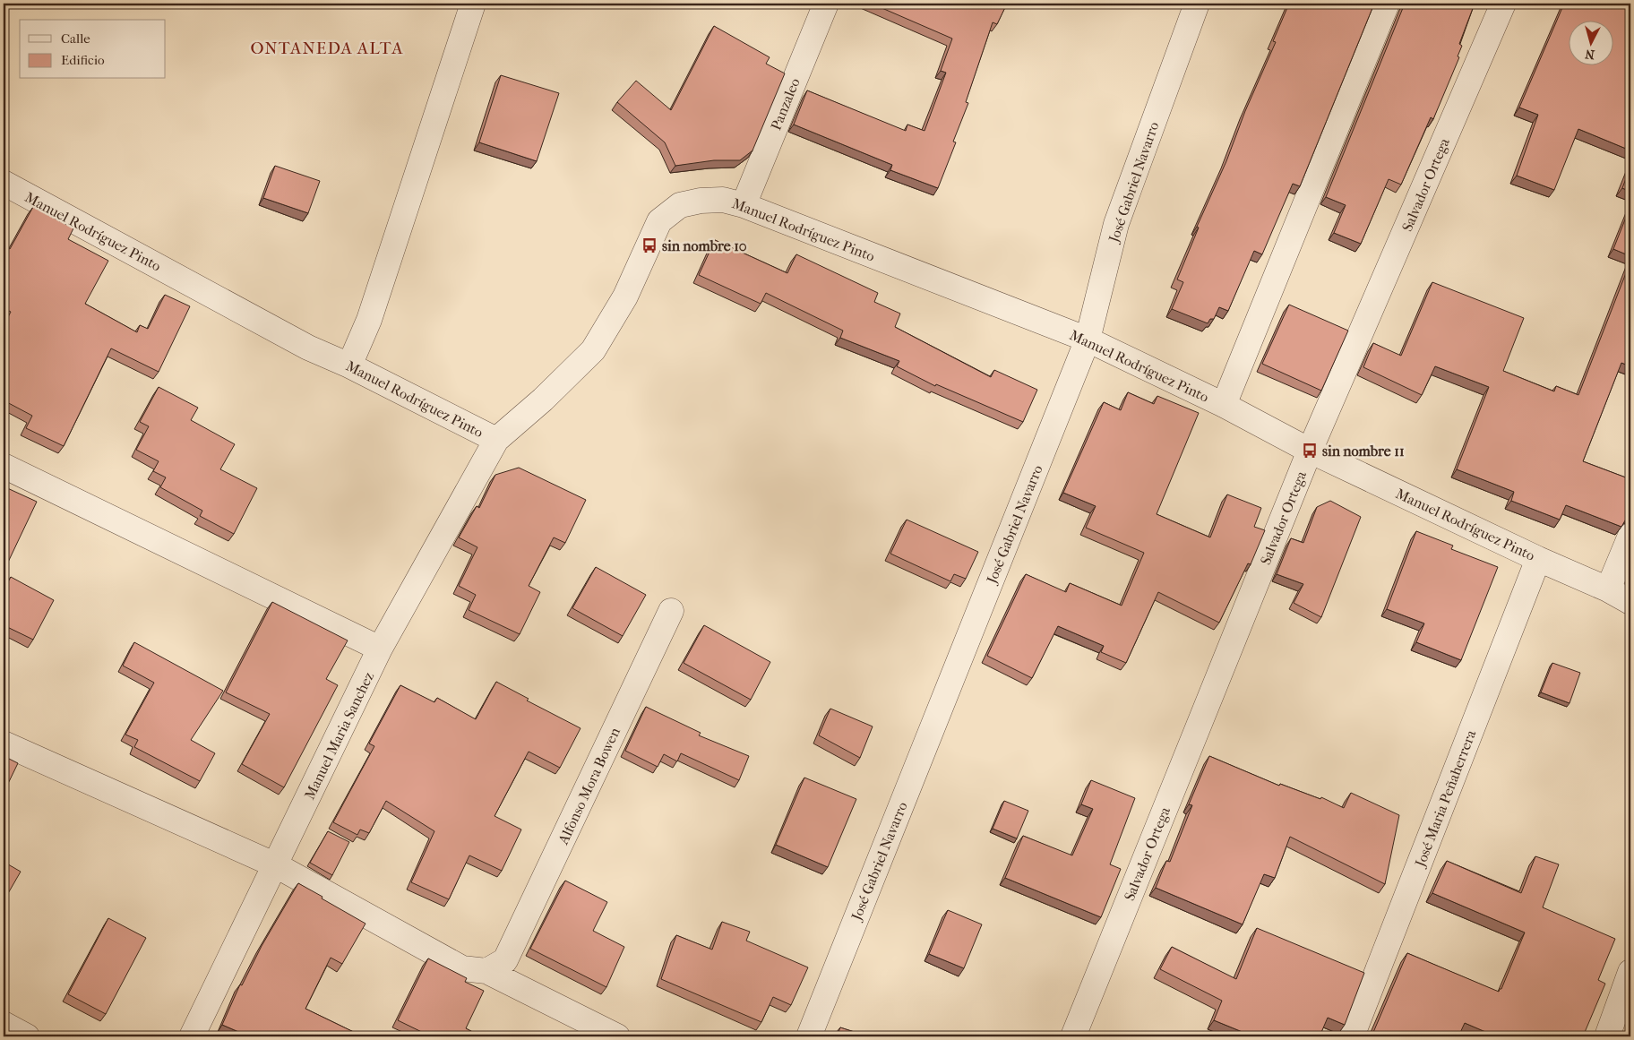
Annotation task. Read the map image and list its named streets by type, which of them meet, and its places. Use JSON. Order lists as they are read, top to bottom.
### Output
{
  "streets": {
    "street": [
      "Panzaleo",
      "José Gabriel Navarro",
      "Salvador Ortega",
      "Manuel Rodríguez Pinto",
      "Manuel Maria Sanchez",
      "Alfonso Mora Bowen",
      "José Maria Peñaherrera"
    ]
  },
  "crossings": [
    ["Panzaleo", "Manuel Rodríguez Pinto"],
    ["José Gabriel Navarro", "Manuel Rodríguez Pinto"],
    ["Salvador Ortega", "Manuel Rodríguez Pinto"],
    ["Manuel Rodríguez Pinto", "Manuel Maria Sanchez"],
    ["Manuel Rodríguez Pinto", "José Maria Peñaherrera"]
  ],
  "districts": ["ONTANEDA ALTA"],
  "places": {
    "bus stop": ["sin nombre 10", "sin nombre 11"]
  },
  "legend": ["Calle", "Edificio"],
  "north": "bottom"
}
